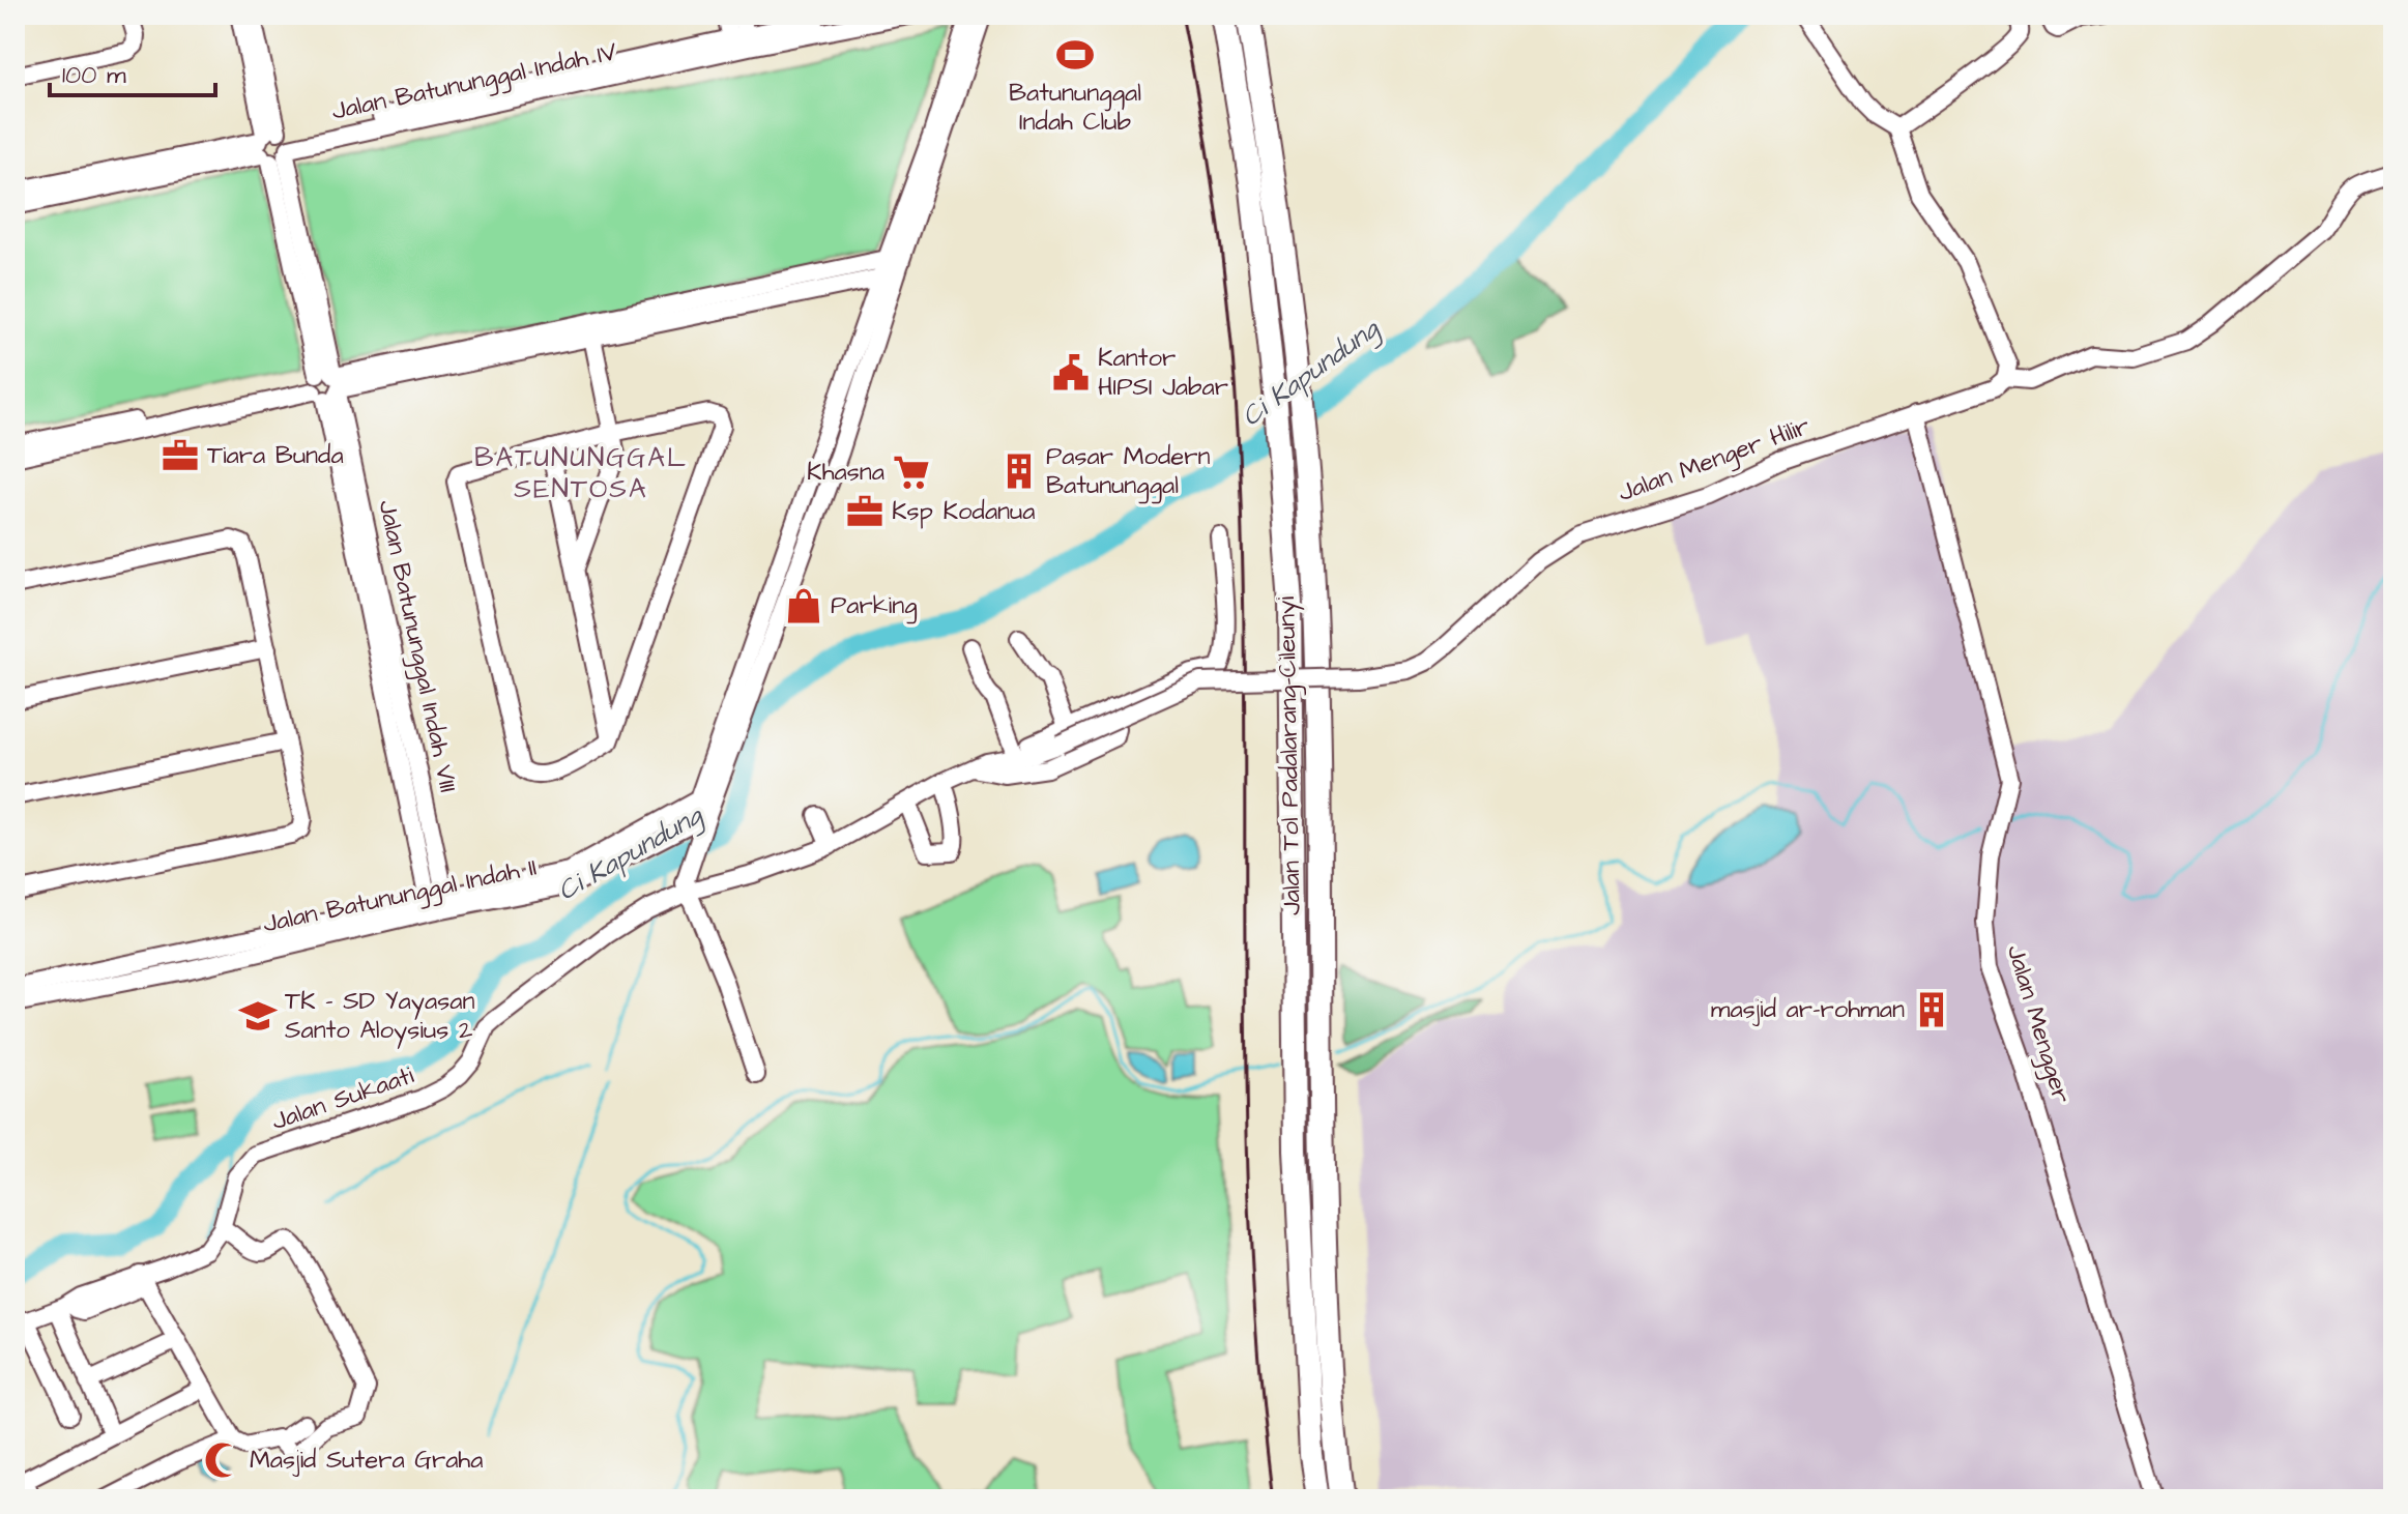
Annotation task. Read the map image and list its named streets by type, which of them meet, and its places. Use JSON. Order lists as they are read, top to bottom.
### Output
{
  "streets": {
    "highway": ["Jalan Tol Padalarang–Cileunyi"],
    "street": [
      "Jalan Batununggal Indah IV",
      "Jalan Menger Hilir",
      "Jalan Batununggal Indah VIII",
      "Jalan Batununggal Indah II",
      "Jalan Mengger",
      "Jalan Sukaati"
    ]
  },
  "crossings": [
    ["Jalan Batununggal Indah IV", "Jalan Batununggal Indah VIII"],
    ["Jalan Menger Hilir", "Jalan Mengger"],
    ["Jalan Menger Hilir", "Jalan Sukaati"],
    ["Jalan Batununggal Indah VIII", "Jalan Batununggal Indah II"]
  ],
  "districts": ["BATUNUNGGAL SENTOSA"],
  "water": ["Ci Kapundung"],
  "places": {
    "sports": ["Batununggal Indah Club"],
    "public building": ["Kantor HIPSI Jabar"],
    "office": ["Tiara Bunda", "Ksp Kodanua"],
    "building": ["Pasar Modern Batununggal", "masjid ar-rohman"],
    "supermarket": ["Khasna"],
    "shop": ["Parking"],
    "school or university": ["TK - SD Yayasan Santo Aloysius 2"],
    "mosque": ["Masjid Sutera Graha"]
  },
  "scale_bar": "100 m"
}
